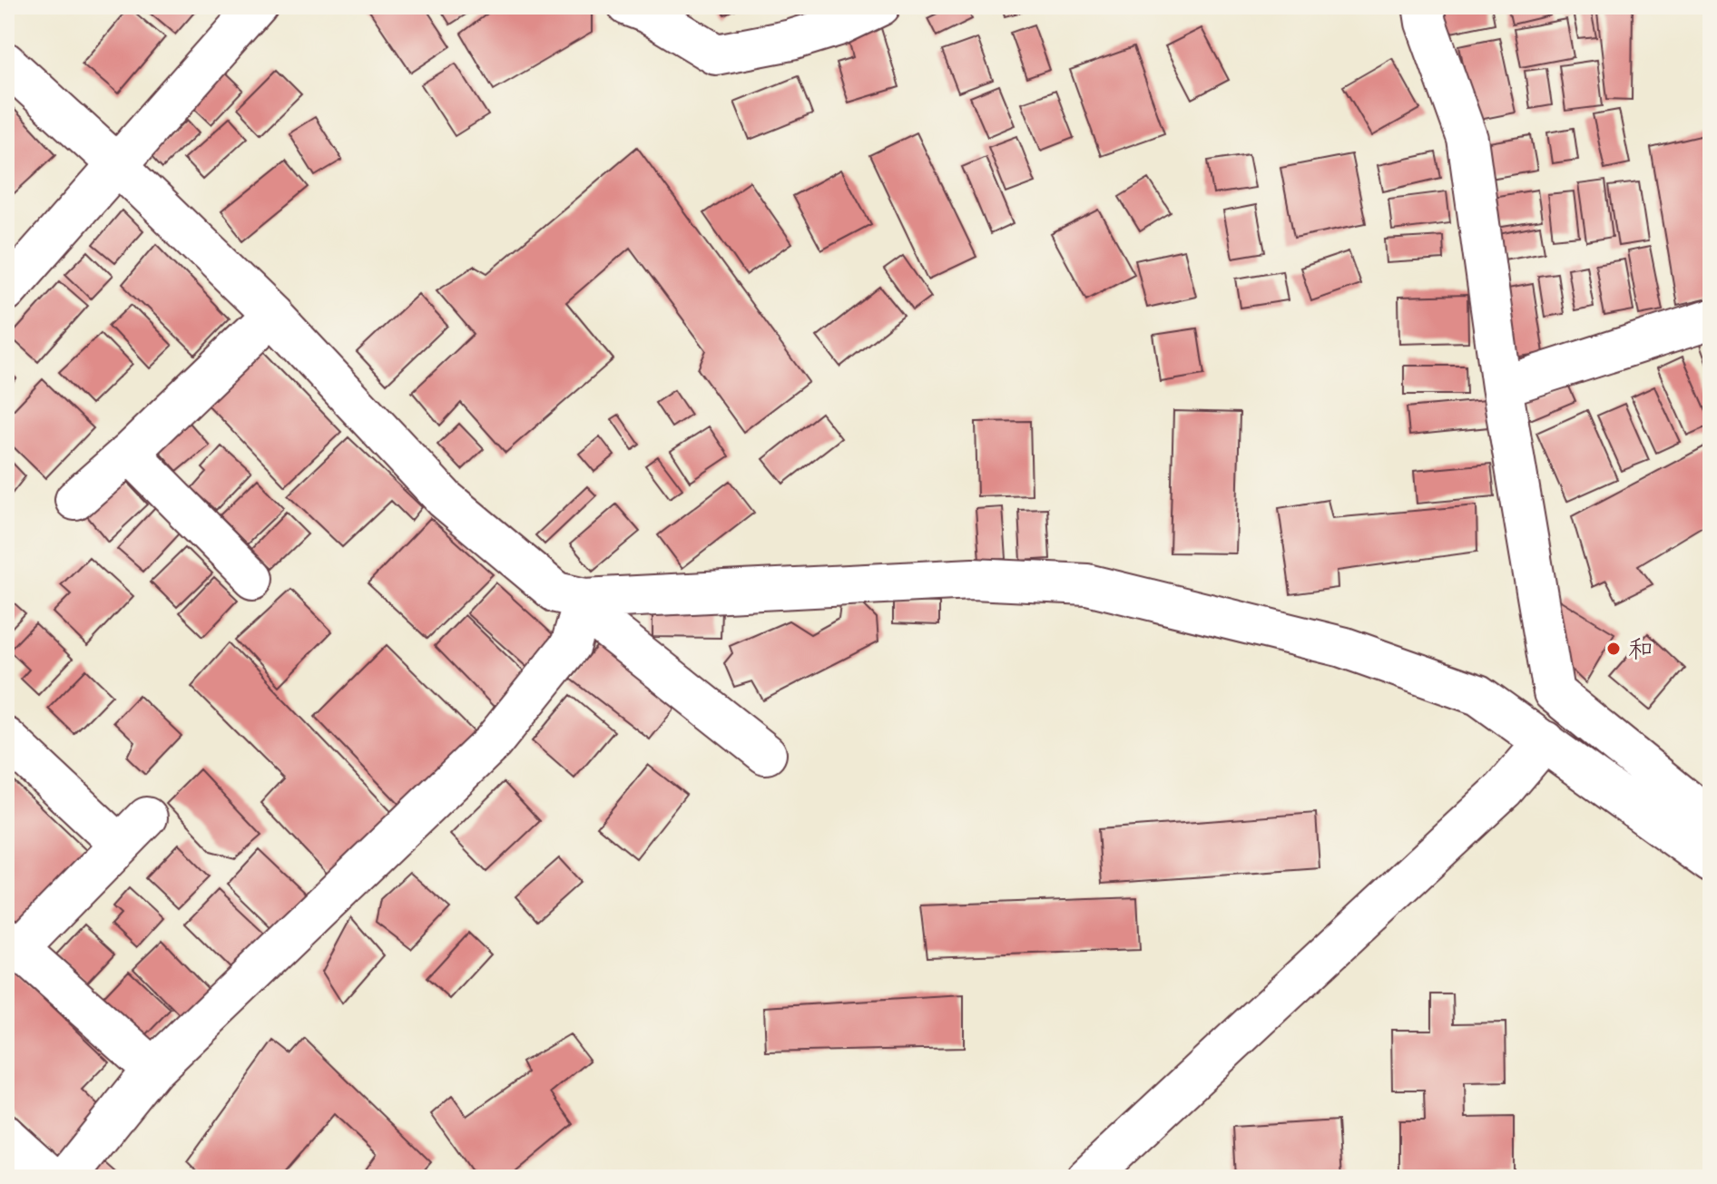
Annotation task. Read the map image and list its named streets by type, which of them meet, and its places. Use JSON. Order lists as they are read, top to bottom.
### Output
{
  "places": ["和"]
}
